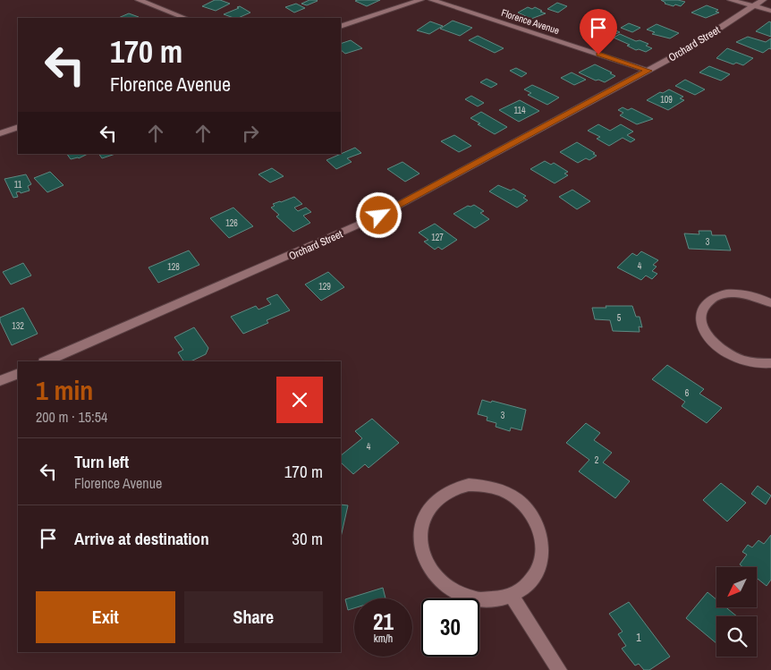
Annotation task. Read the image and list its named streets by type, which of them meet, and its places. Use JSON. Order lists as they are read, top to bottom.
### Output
{
  "streets": {
    "street": ["Florence Avenue", "Orchard Street"]
  },
  "crossings": [
    ["Florence Avenue", "Orchard Street"]
  ],
  "house_numbers": [
    "109",
    "114",
    "11",
    "126",
    "127",
    "3",
    "4",
    "128",
    "129",
    "5",
    "132",
    "6",
    "3",
    "4",
    "2",
    "1"
  ],
  "north": "bottom left",
  "page": {
    "turn": ["170 m", "Florence Avenue"],
    "heading": ["1 min", "200 m · 15:54"],
    "list": [
      {
        "name": "Turn left",
        "note": "Florence Avenue",
        "value": "170 m"
      },
      {
        "name": "Arrive at destination",
        "value": "30 m"
      }
    ],
    "buttons": ["Exit", "Share"],
    "speed": "21 km/h",
    "limit": "30"
  }
}
